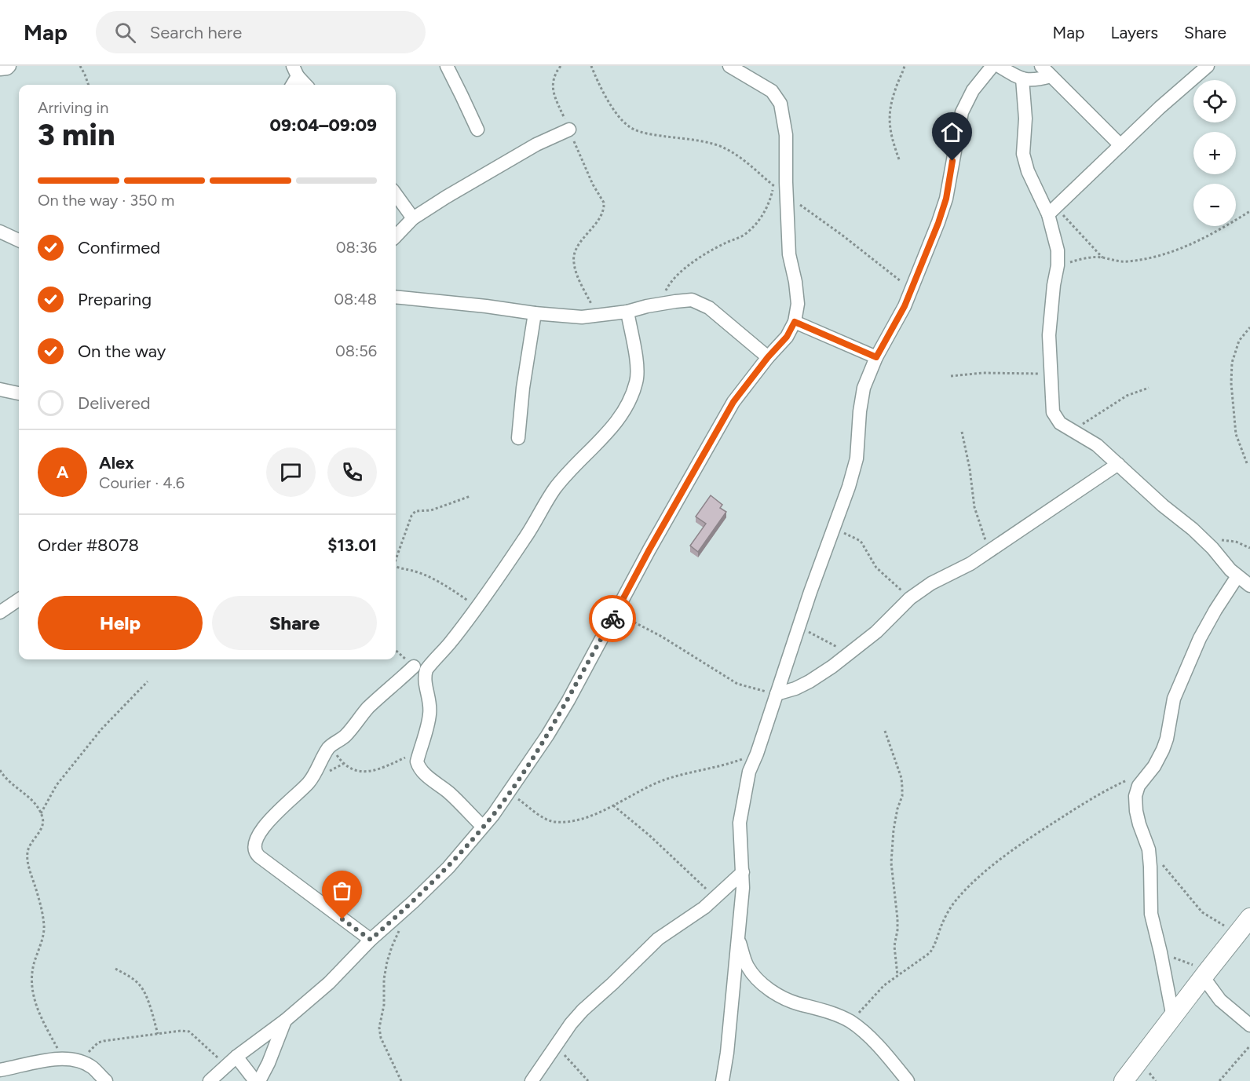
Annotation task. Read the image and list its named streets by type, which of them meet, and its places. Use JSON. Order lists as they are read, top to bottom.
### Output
{
  "page": {
    "header": "Map",
    "search": "Search here",
    "nav": ["Map", "Layers", "Share"],
    "map_buttons": ["+", "−"],
    "heading": ["3 min", "Arriving in", "09:04–09:09"],
    "panel": [
      "Alex",
      "Courier · 4.6",
      "Order #8078",
      "$13.01"
    ],
    "bar": "On the way · 350 m",
    "list": [
      ["Confirmed", "08:36"],
      ["Preparing", "08:48"],
      ["On the way", "08:56"],
      "Delivered"
    ],
    "round": "A",
    "buttons": ["Help", "Share"]
  }
}
